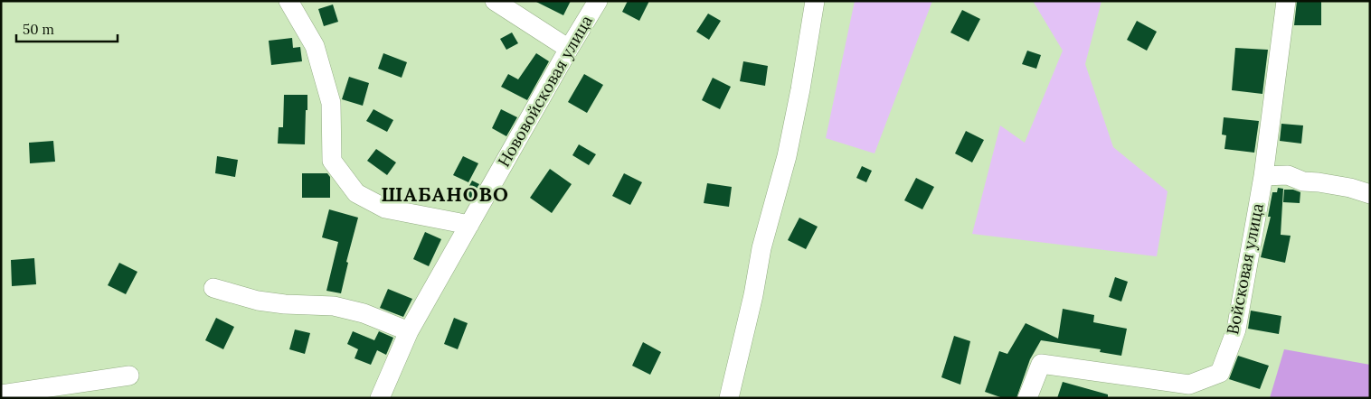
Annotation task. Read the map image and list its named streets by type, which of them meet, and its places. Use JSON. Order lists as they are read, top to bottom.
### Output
{
  "streets": {
    "street": ["Нововойсковая улица", "Войсковая улица"]
  },
  "districts": ["ШАБАНОВО"],
  "scale_bar": "50 m"
}
